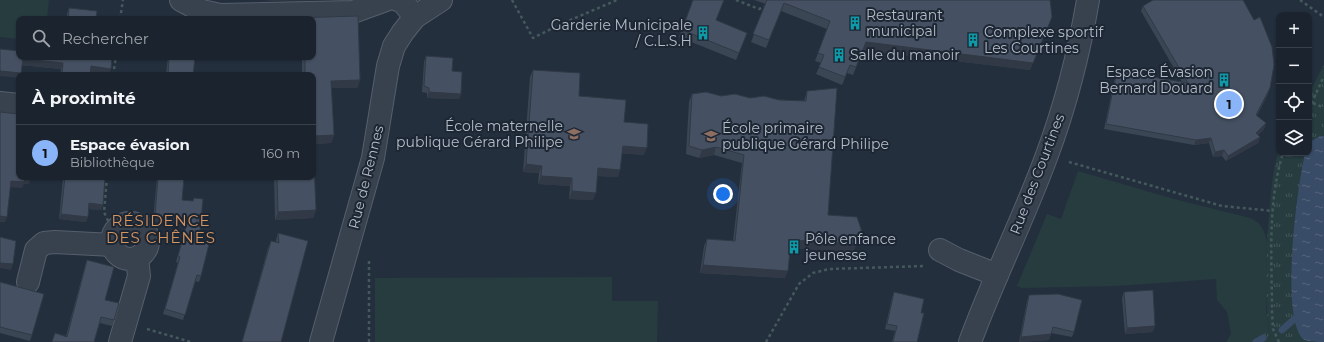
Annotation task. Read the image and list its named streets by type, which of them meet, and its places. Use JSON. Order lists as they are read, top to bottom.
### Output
{
  "streets": {
    "street": ["Rue des Courtines", "Rue de Rennes"]
  },
  "districts": ["RÉSIDENCE DES CHÊNES"],
  "places": {
    "building": [
      "Restaurant municipal",
      "Garderie Municipale / C.L.S.H",
      "Complexe sportif Les Courtines",
      "Salle du manoir",
      "Espace Évasion Bernard Douard",
      "Pôle enfance jeunesse"
    ],
    "school or university": ["École maternelle publique Gérard Philipe", "École primaire publique Gérard Philipe"]
  },
  "page": {
    "map_buttons": ["+", "−"],
    "search": "Rechercher",
    "heading": "À proximité",
    "pins": "1",
    "list": [
      {
        "mark": "1",
        "name": "Espace évasion",
        "note": "Bibliothèque",
        "value": "160 m"
      }
    ]
  }
}
